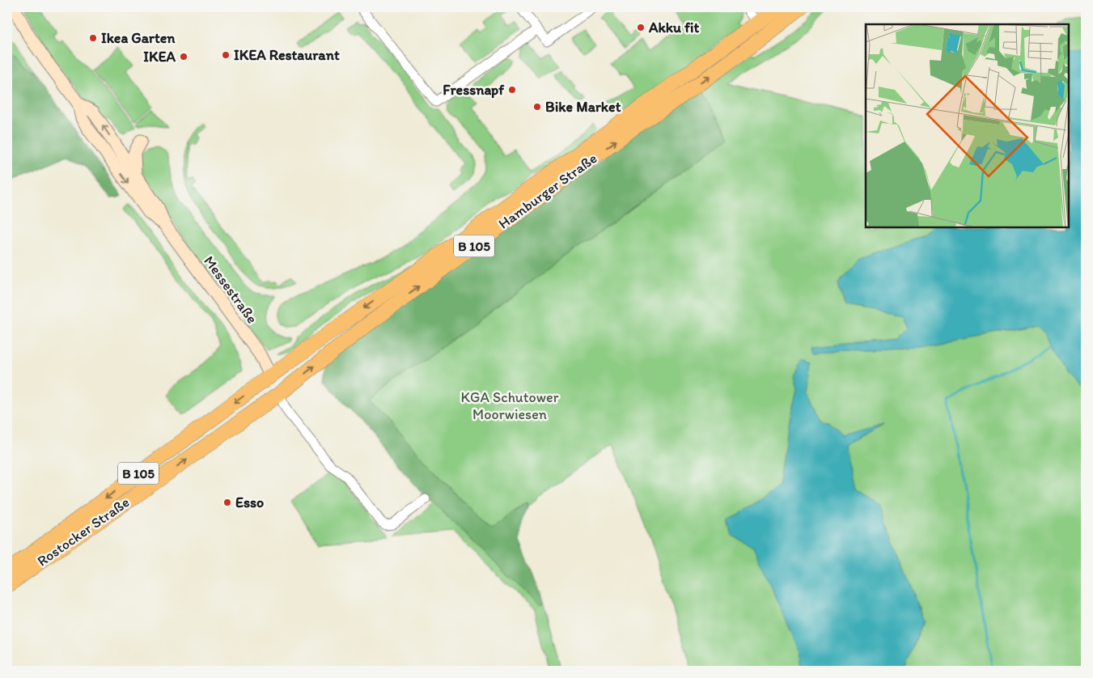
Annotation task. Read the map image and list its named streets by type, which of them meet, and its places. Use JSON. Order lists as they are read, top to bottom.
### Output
{
  "streets": {
    "main road": [
      "Hamburger Straße",
      "B 105",
      "Messestraße",
      "Rostocker Straße"
    ]
  },
  "crossings": [
    ["Hamburger Straße", "Messestraße"],
    ["Hamburger Straße", "Rostocker Straße"],
    ["Messestraße", "Rostocker Straße"]
  ],
  "parks": ["KGA Schutower Moorwiesen"],
  "places": [
    "Akku fit",
    "Ikea Garten",
    "IKEA Restaurant",
    "IKEA",
    "Fressnapf",
    "Bike Market",
    "Esso"
  ]
}
